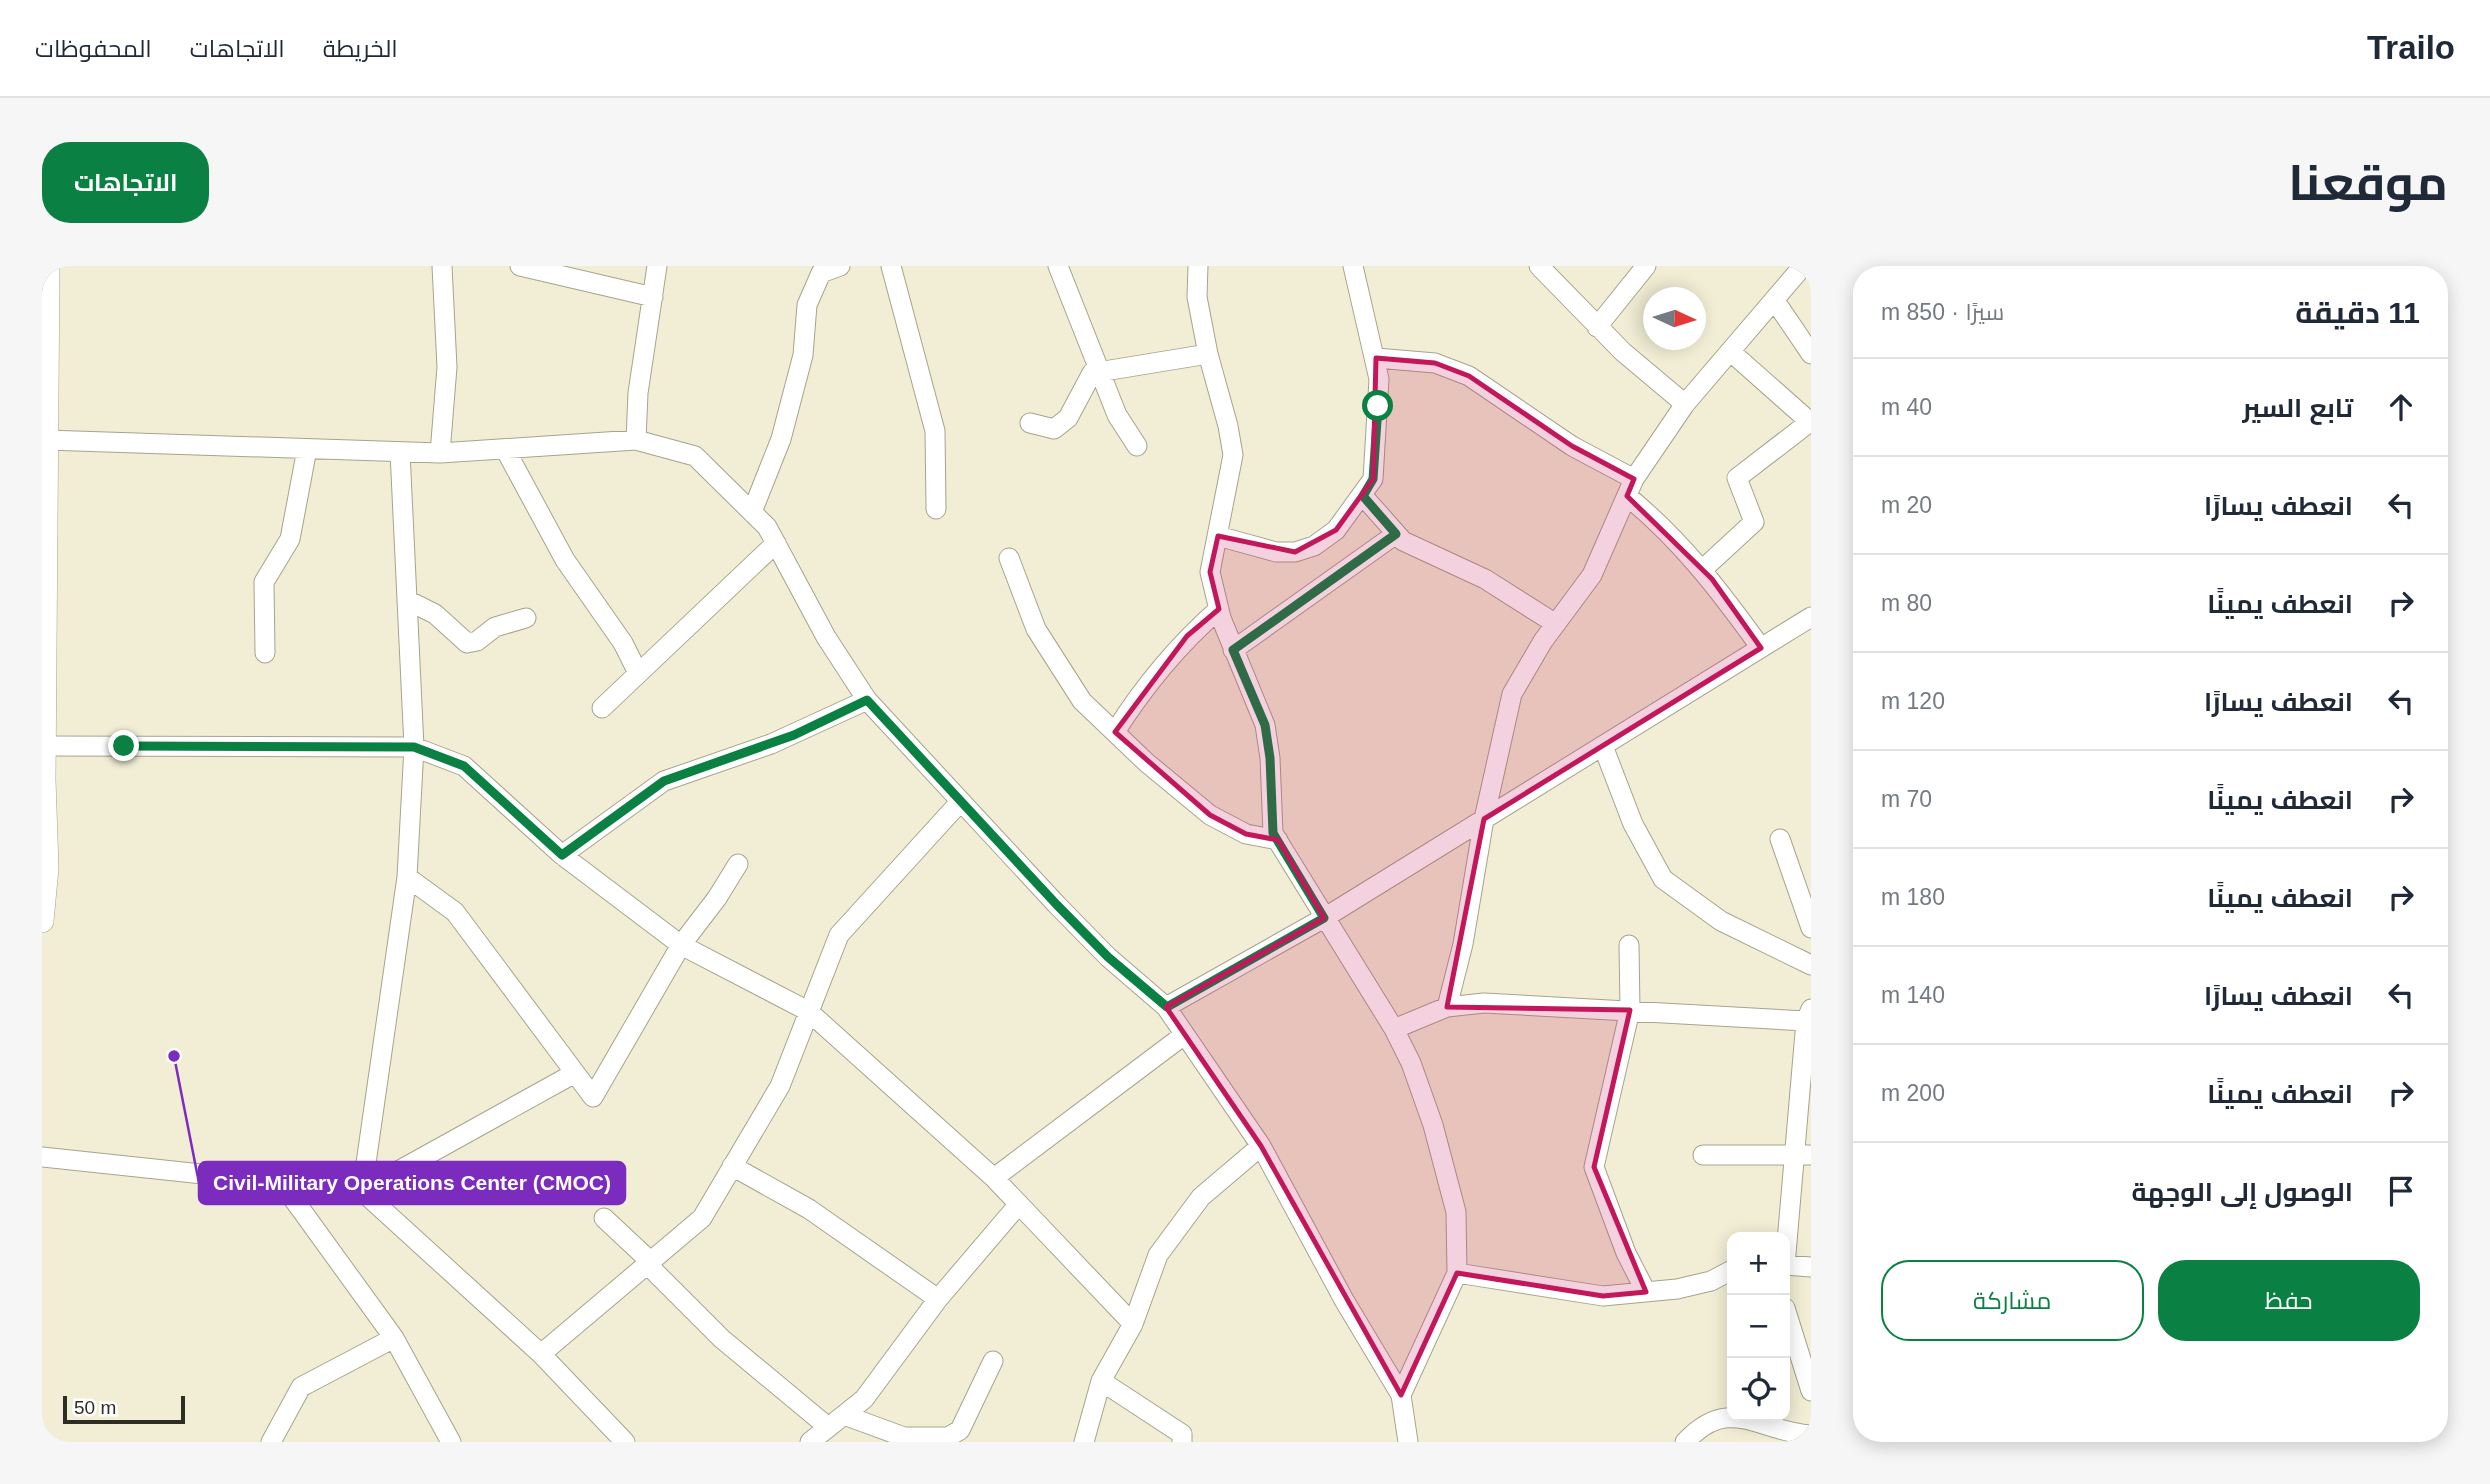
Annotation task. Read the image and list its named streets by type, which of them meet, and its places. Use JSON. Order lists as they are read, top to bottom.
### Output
{
  "places": ["Civil-Military Operations Center (CMOC)"],
  "scale_bar": "50 m",
  "north": "right",
  "page": {
    "header": "Trailo",
    "nav": ["الخريطة", "الاتجاهات", "المحفوظات"],
    "title": "موقعنا",
    "buttons": [
      "الاتجاهات",
      ["حفظ", "مشاركة"]
    ],
    "heading": ["11 دقيقة", "سيرًا · 850 m"],
    "list": [
      ["تابع السير", "40 m"],
      ["انعطف يسارًا", "20 m"],
      ["انعطف يمينًا", "80 m"],
      ["انعطف يسارًا", "120 m"],
      ["انعطف يمينًا", "70 m"],
      ["انعطف يمينًا", "180 m"],
      ["انعطف يسارًا", "140 m"],
      ["انعطف يمينًا", "200 m"],
      "الوصول إلى الوجهة"
    ],
    "map_buttons": ["+", "−"],
    "scale": "50 m"
  }
}
